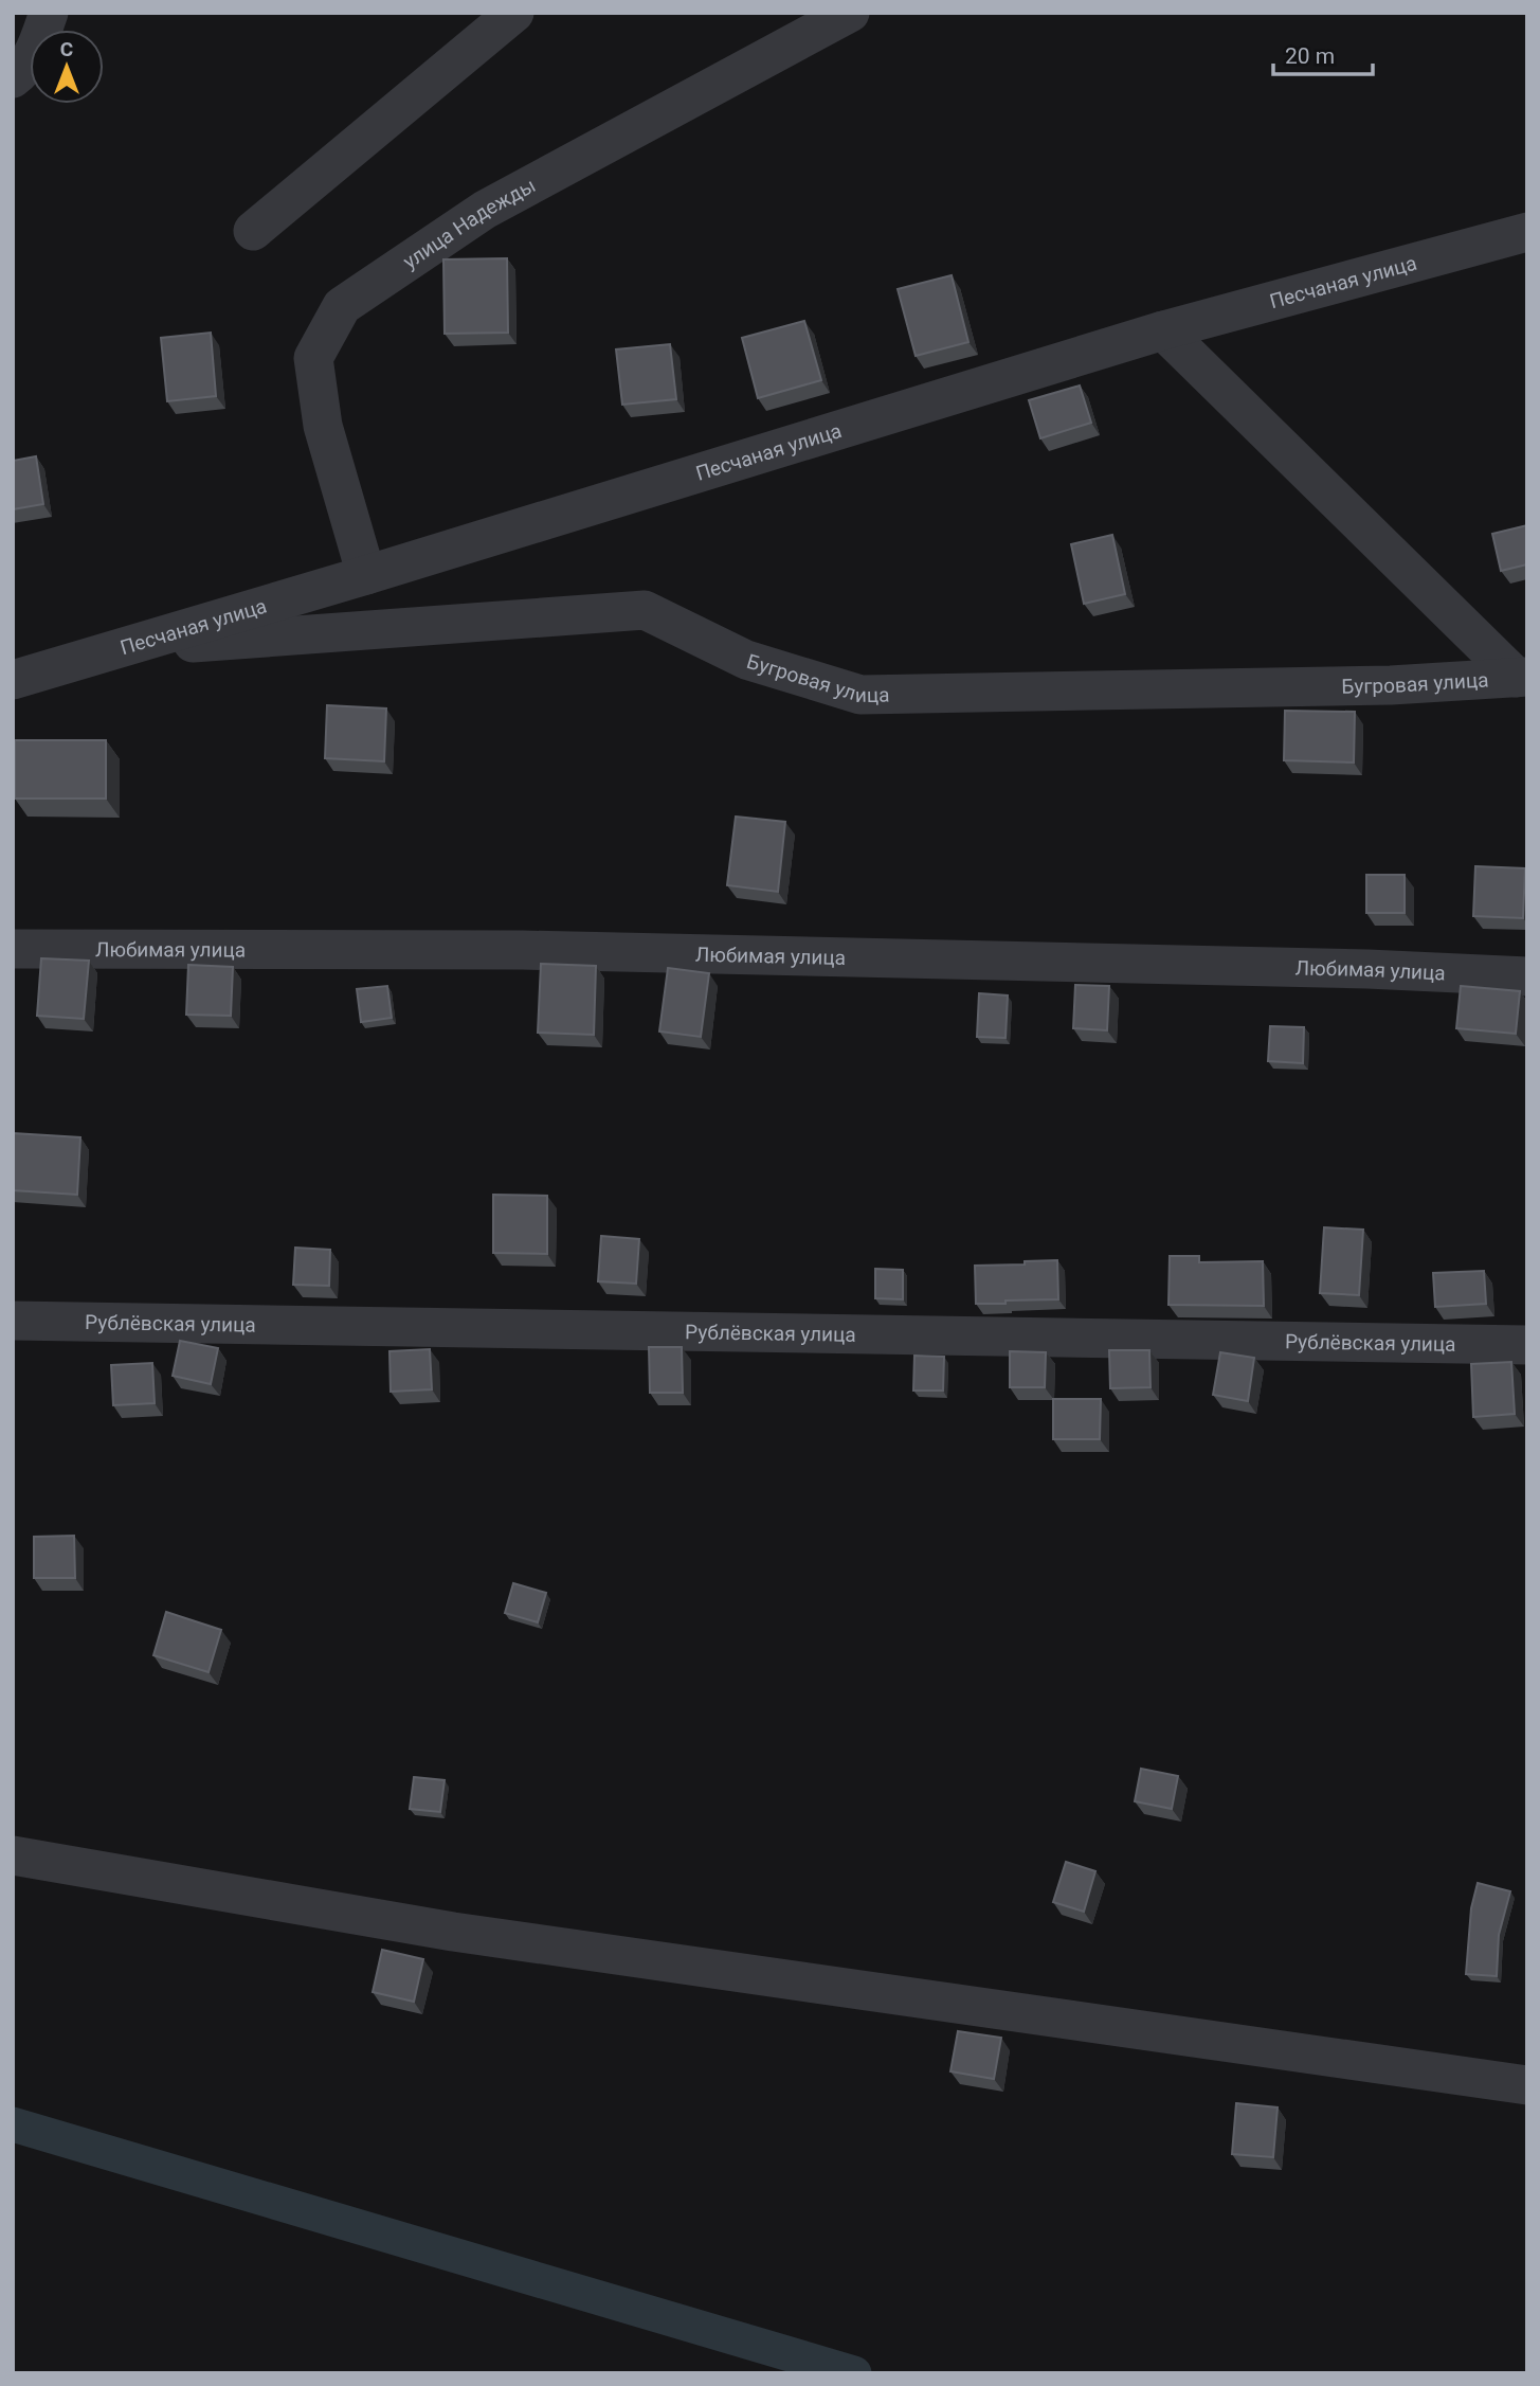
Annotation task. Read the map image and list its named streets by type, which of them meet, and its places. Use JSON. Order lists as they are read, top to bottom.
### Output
{
  "streets": {
    "street": [
      "улица Надежды",
      "Песчаная улица",
      "Бугровая улица",
      "Любимая улица",
      "Рублёвская улица"
    ]
  },
  "crossings": [
    ["улица Надежды", "Песчаная улица"],
    ["Песчаная улица", "Бугровая улица"]
  ],
  "scale_bar": "20 m",
  "north": "top"
}
